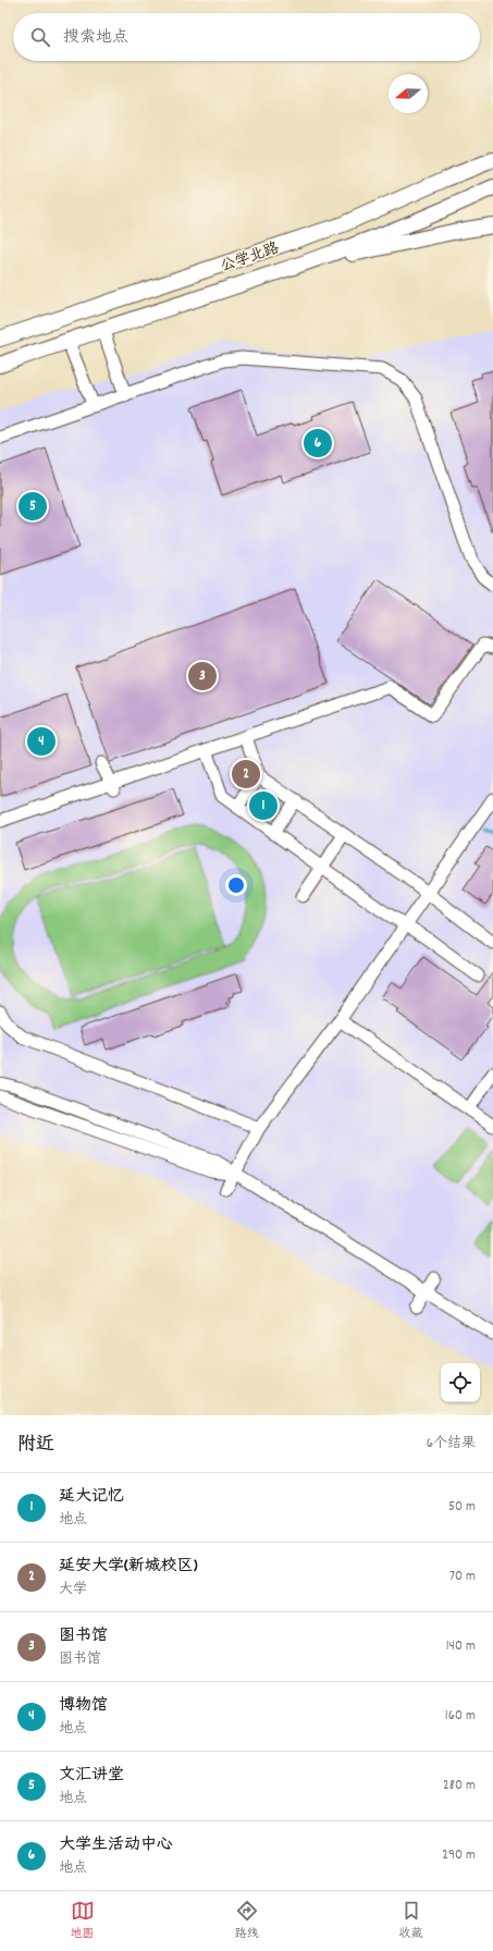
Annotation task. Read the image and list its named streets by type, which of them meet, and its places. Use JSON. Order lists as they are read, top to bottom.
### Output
{
  "streets": {
    "main road": ["公学北路"]
  },
  "north": "left",
  "page": {
    "search": "搜索地点",
    "pins": [
      "6",
      "5",
      "3",
      "4",
      "2",
      "1"
    ],
    "heading": ["附近", "6个结果"],
    "list": [
      {
        "mark": "1",
        "name": "延大记忆",
        "note": "地点",
        "value": "50 m"
      },
      {
        "mark": "2",
        "name": "延安大学(新城校区)",
        "note": "大学",
        "value": "70 m"
      },
      {
        "mark": "3",
        "name": "图书馆",
        "note": "图书馆",
        "value": "140 m"
      },
      {
        "mark": "4",
        "name": "博物馆",
        "note": "地点",
        "value": "160 m"
      },
      {
        "mark": "5",
        "name": "文汇讲堂",
        "note": "地点",
        "value": "280 m"
      },
      {
        "mark": "6",
        "name": "大学生活动中心",
        "note": "地点",
        "value": "290 m"
      }
    ],
    "nav": ["地图", "路线", "收藏"]
  }
}
